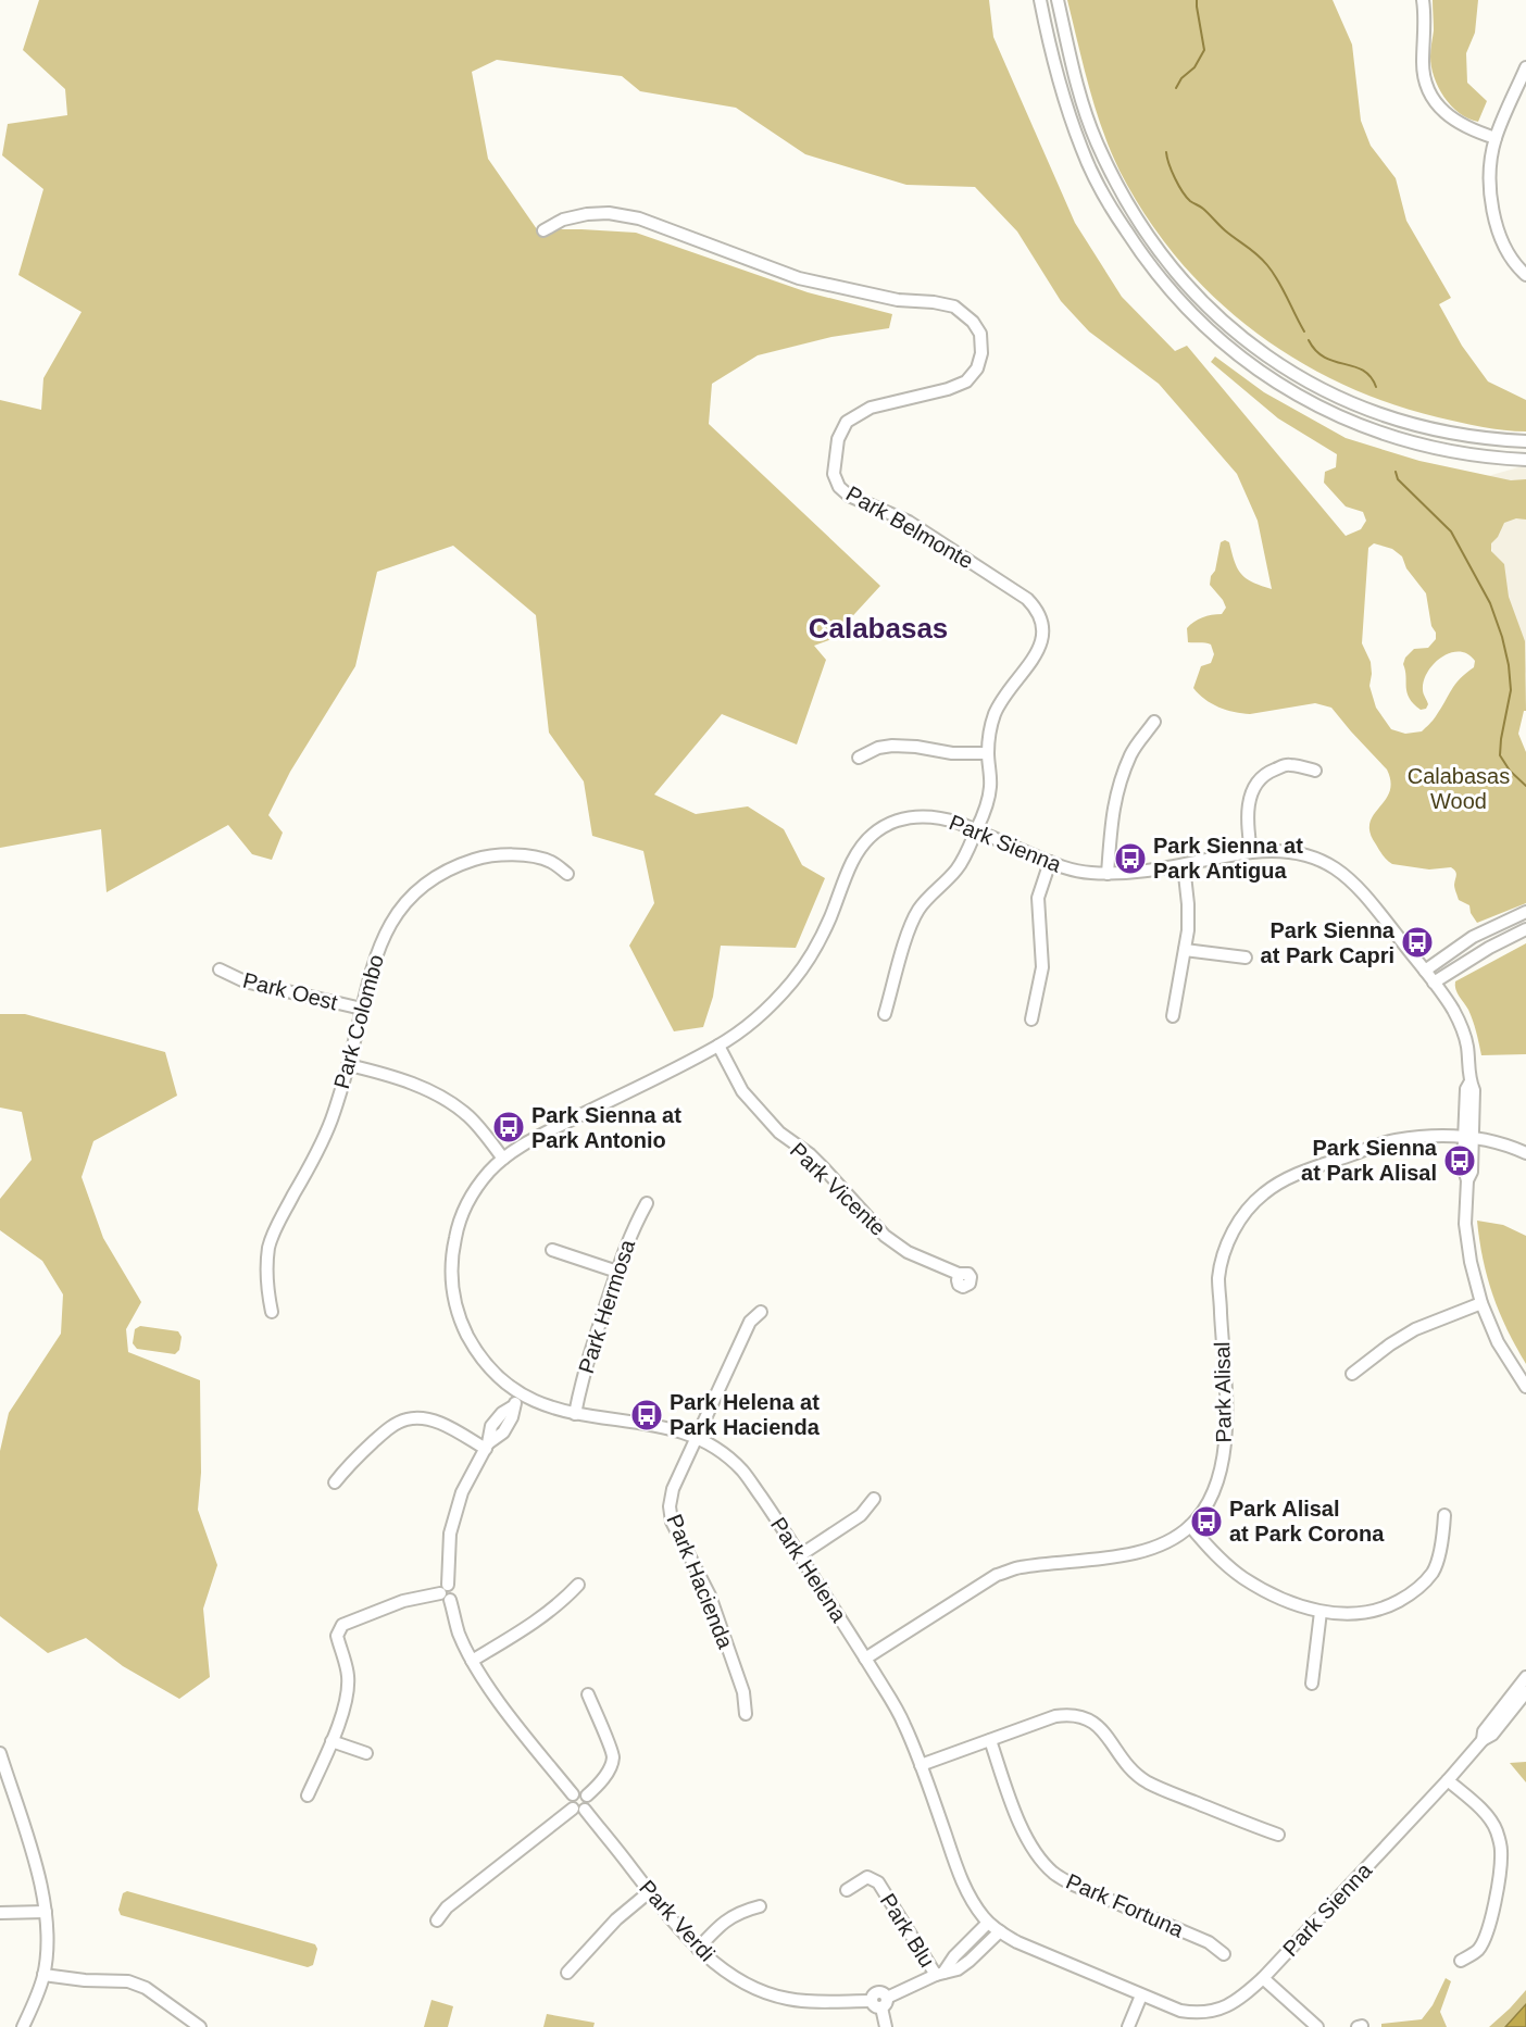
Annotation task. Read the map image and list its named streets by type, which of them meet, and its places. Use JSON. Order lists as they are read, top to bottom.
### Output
{
  "streets": {
    "street": [
      "Park Belmonte",
      "Park Sienna",
      "Park Oest",
      "Park Colombo",
      "Park Vicente",
      "Park Hermosa",
      "Park Alisal",
      "Park Helena",
      "Park Hacienda",
      "Park Fortuna",
      "Park Verdi",
      "Park Blu"
    ]
  },
  "crossings": [
    ["Park Belmonte", "Park Sienna"],
    ["Park Sienna", "Park Vicente"],
    ["Park Sienna", "Park Alisal"],
    ["Park Sienna", "Park Helena"],
    ["Park Oest", "Park Colombo"],
    ["Park Hermosa", "Park Helena"],
    ["Park Alisal", "Park Helena"],
    ["Park Helena", "Park Hacienda"],
    ["Park Helena", "Park Verdi"],
    ["Park Verdi", "Park Blu"]
  ],
  "districts": ["Calabasas"],
  "parks": ["Calabasas Wood"],
  "places": {
    "bus stop": [
      "Park Sienna at Park Antigua",
      "Park Sienna at Park Capri",
      "Park Sienna at Park Antonio",
      "Park Sienna at Park Alisal",
      "Park Helena at Park Hacienda",
      "Park Alisal at Park Corona"
    ]
  }
}
